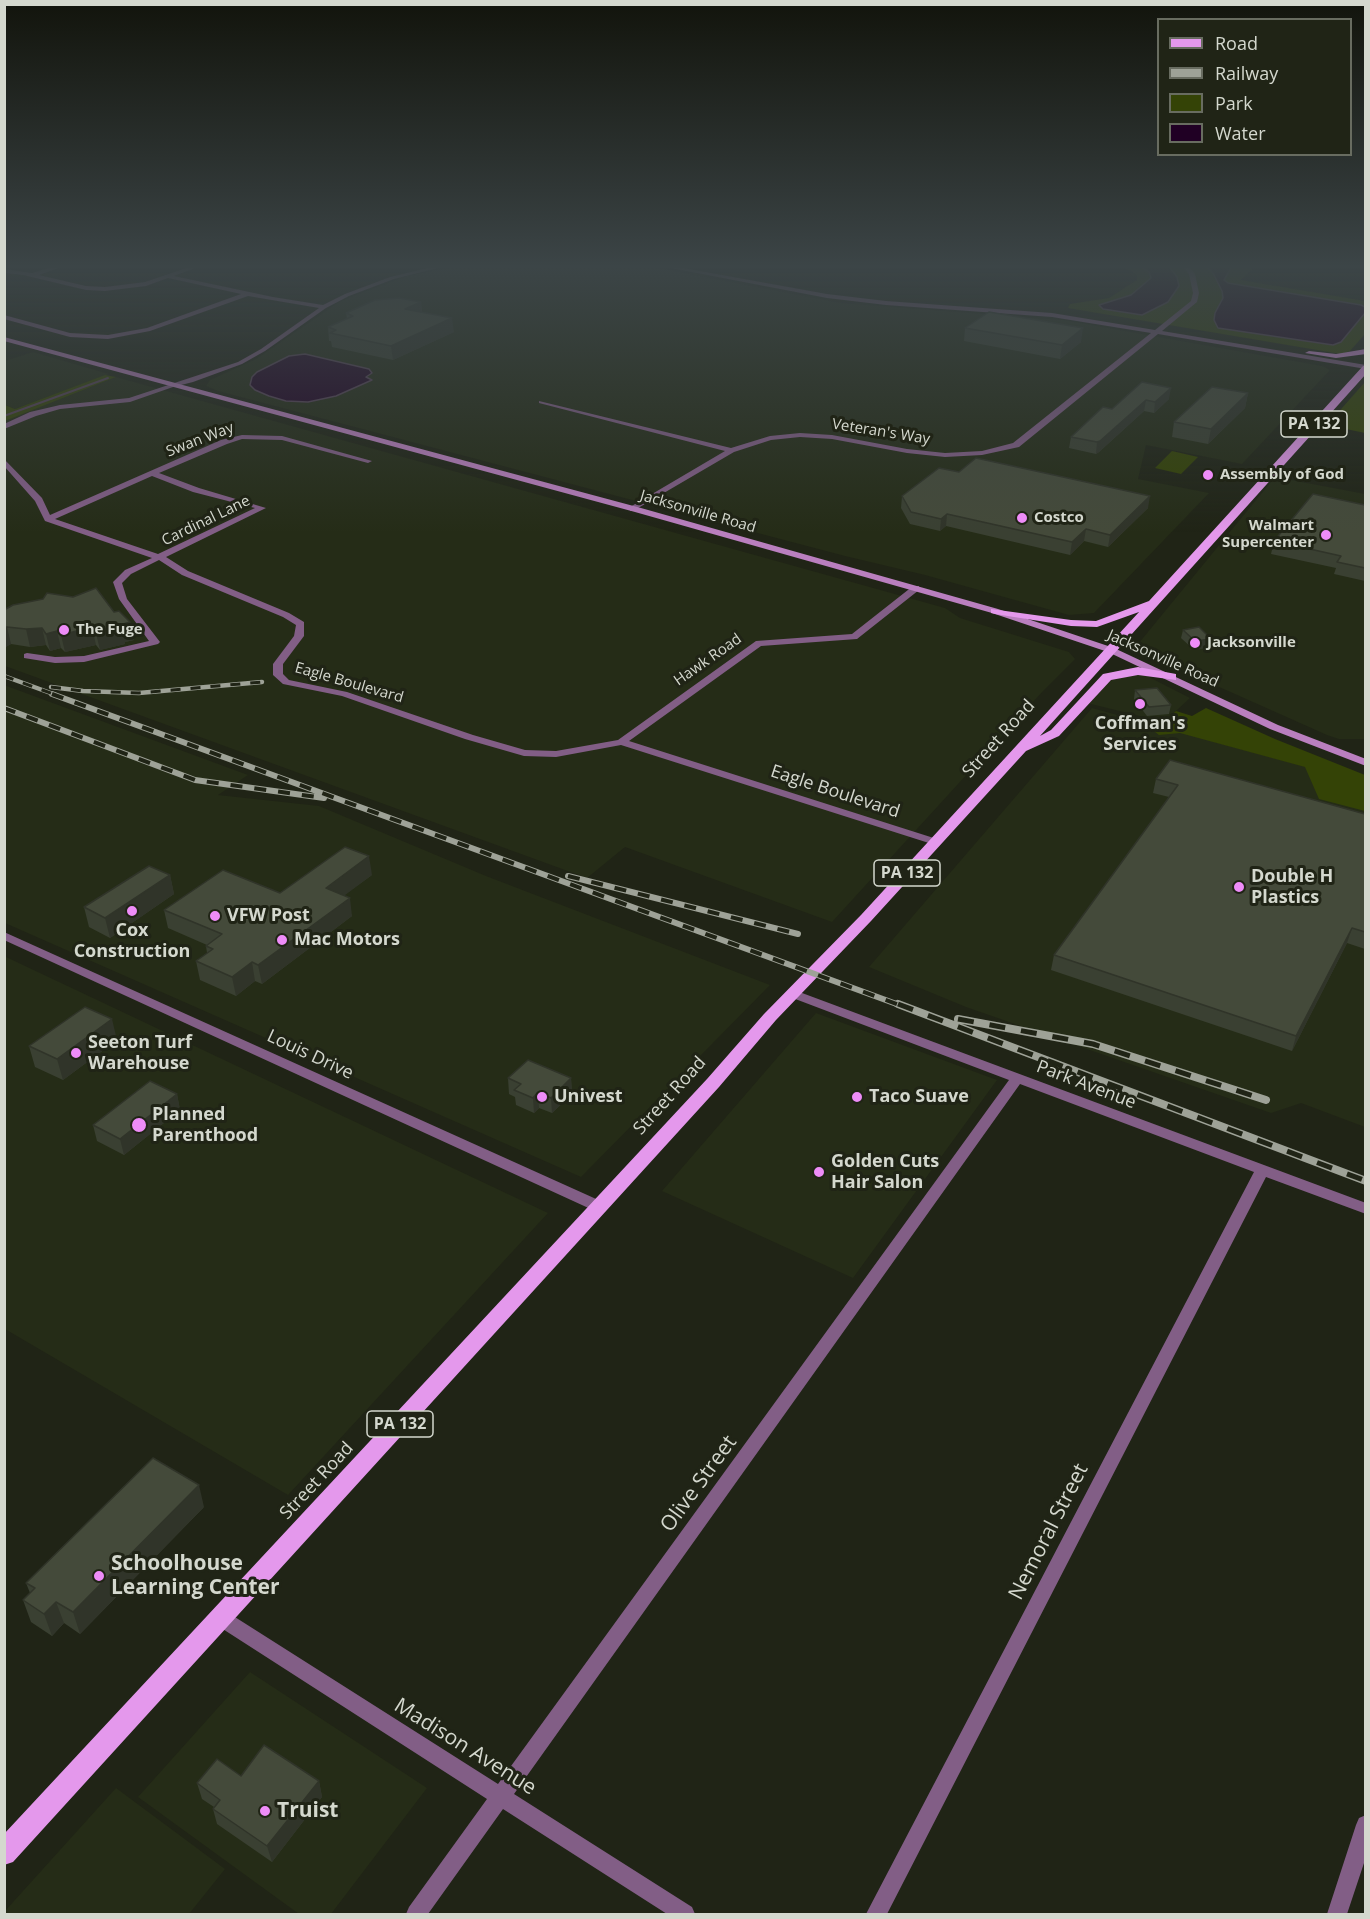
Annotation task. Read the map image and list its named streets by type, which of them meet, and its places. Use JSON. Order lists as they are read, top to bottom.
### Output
{
  "streets": {
    "main road": ["PA 132", "Jacksonville Road", "Street Road"],
    "street": [
      "Veteran's Way",
      "Swan Way",
      "Cardinal Lane",
      "Hawk Road",
      "Eagle Boulevard",
      "Louis Drive",
      "Park Avenue",
      "Olive Street",
      "Nemoral Street",
      "Madison Avenue"
    ]
  },
  "crossings": [
    ["Veteran's Way", "Jacksonville Road"],
    ["Swan Way", "Cardinal Lane"],
    ["Swan Way", "Eagle Boulevard"],
    ["Jacksonville Road", "Hawk Road"],
    ["Jacksonville Road", "Street Road"],
    ["Cardinal Lane", "Eagle Boulevard"],
    ["Hawk Road", "Eagle Boulevard"],
    ["Eagle Boulevard", "Street Road"],
    ["Street Road", "Louis Drive"],
    ["Street Road", "Park Avenue"],
    ["Street Road", "Madison Avenue"],
    ["Park Avenue", "Olive Street"],
    ["Park Avenue", "Nemoral Street"],
    ["Olive Street", "Madison Avenue"]
  ],
  "places": [
    "Assembly of God",
    "Costco",
    "Walmart Supercenter",
    "The Fuge",
    "Jacksonville",
    "Coffman's Services",
    "Double H Plastics",
    "Cox Construction",
    "VFW Post",
    "Mac Motors",
    "Seeton Turf Warehouse",
    "Univest",
    "Taco Suave",
    "Planned Parenthood",
    "Golden Cuts Hair Salon",
    "Schoolhouse Learning Center",
    "Truist"
  ],
  "legend": [
    "Road",
    "Railway",
    "Park",
    "Water"
  ]
}
